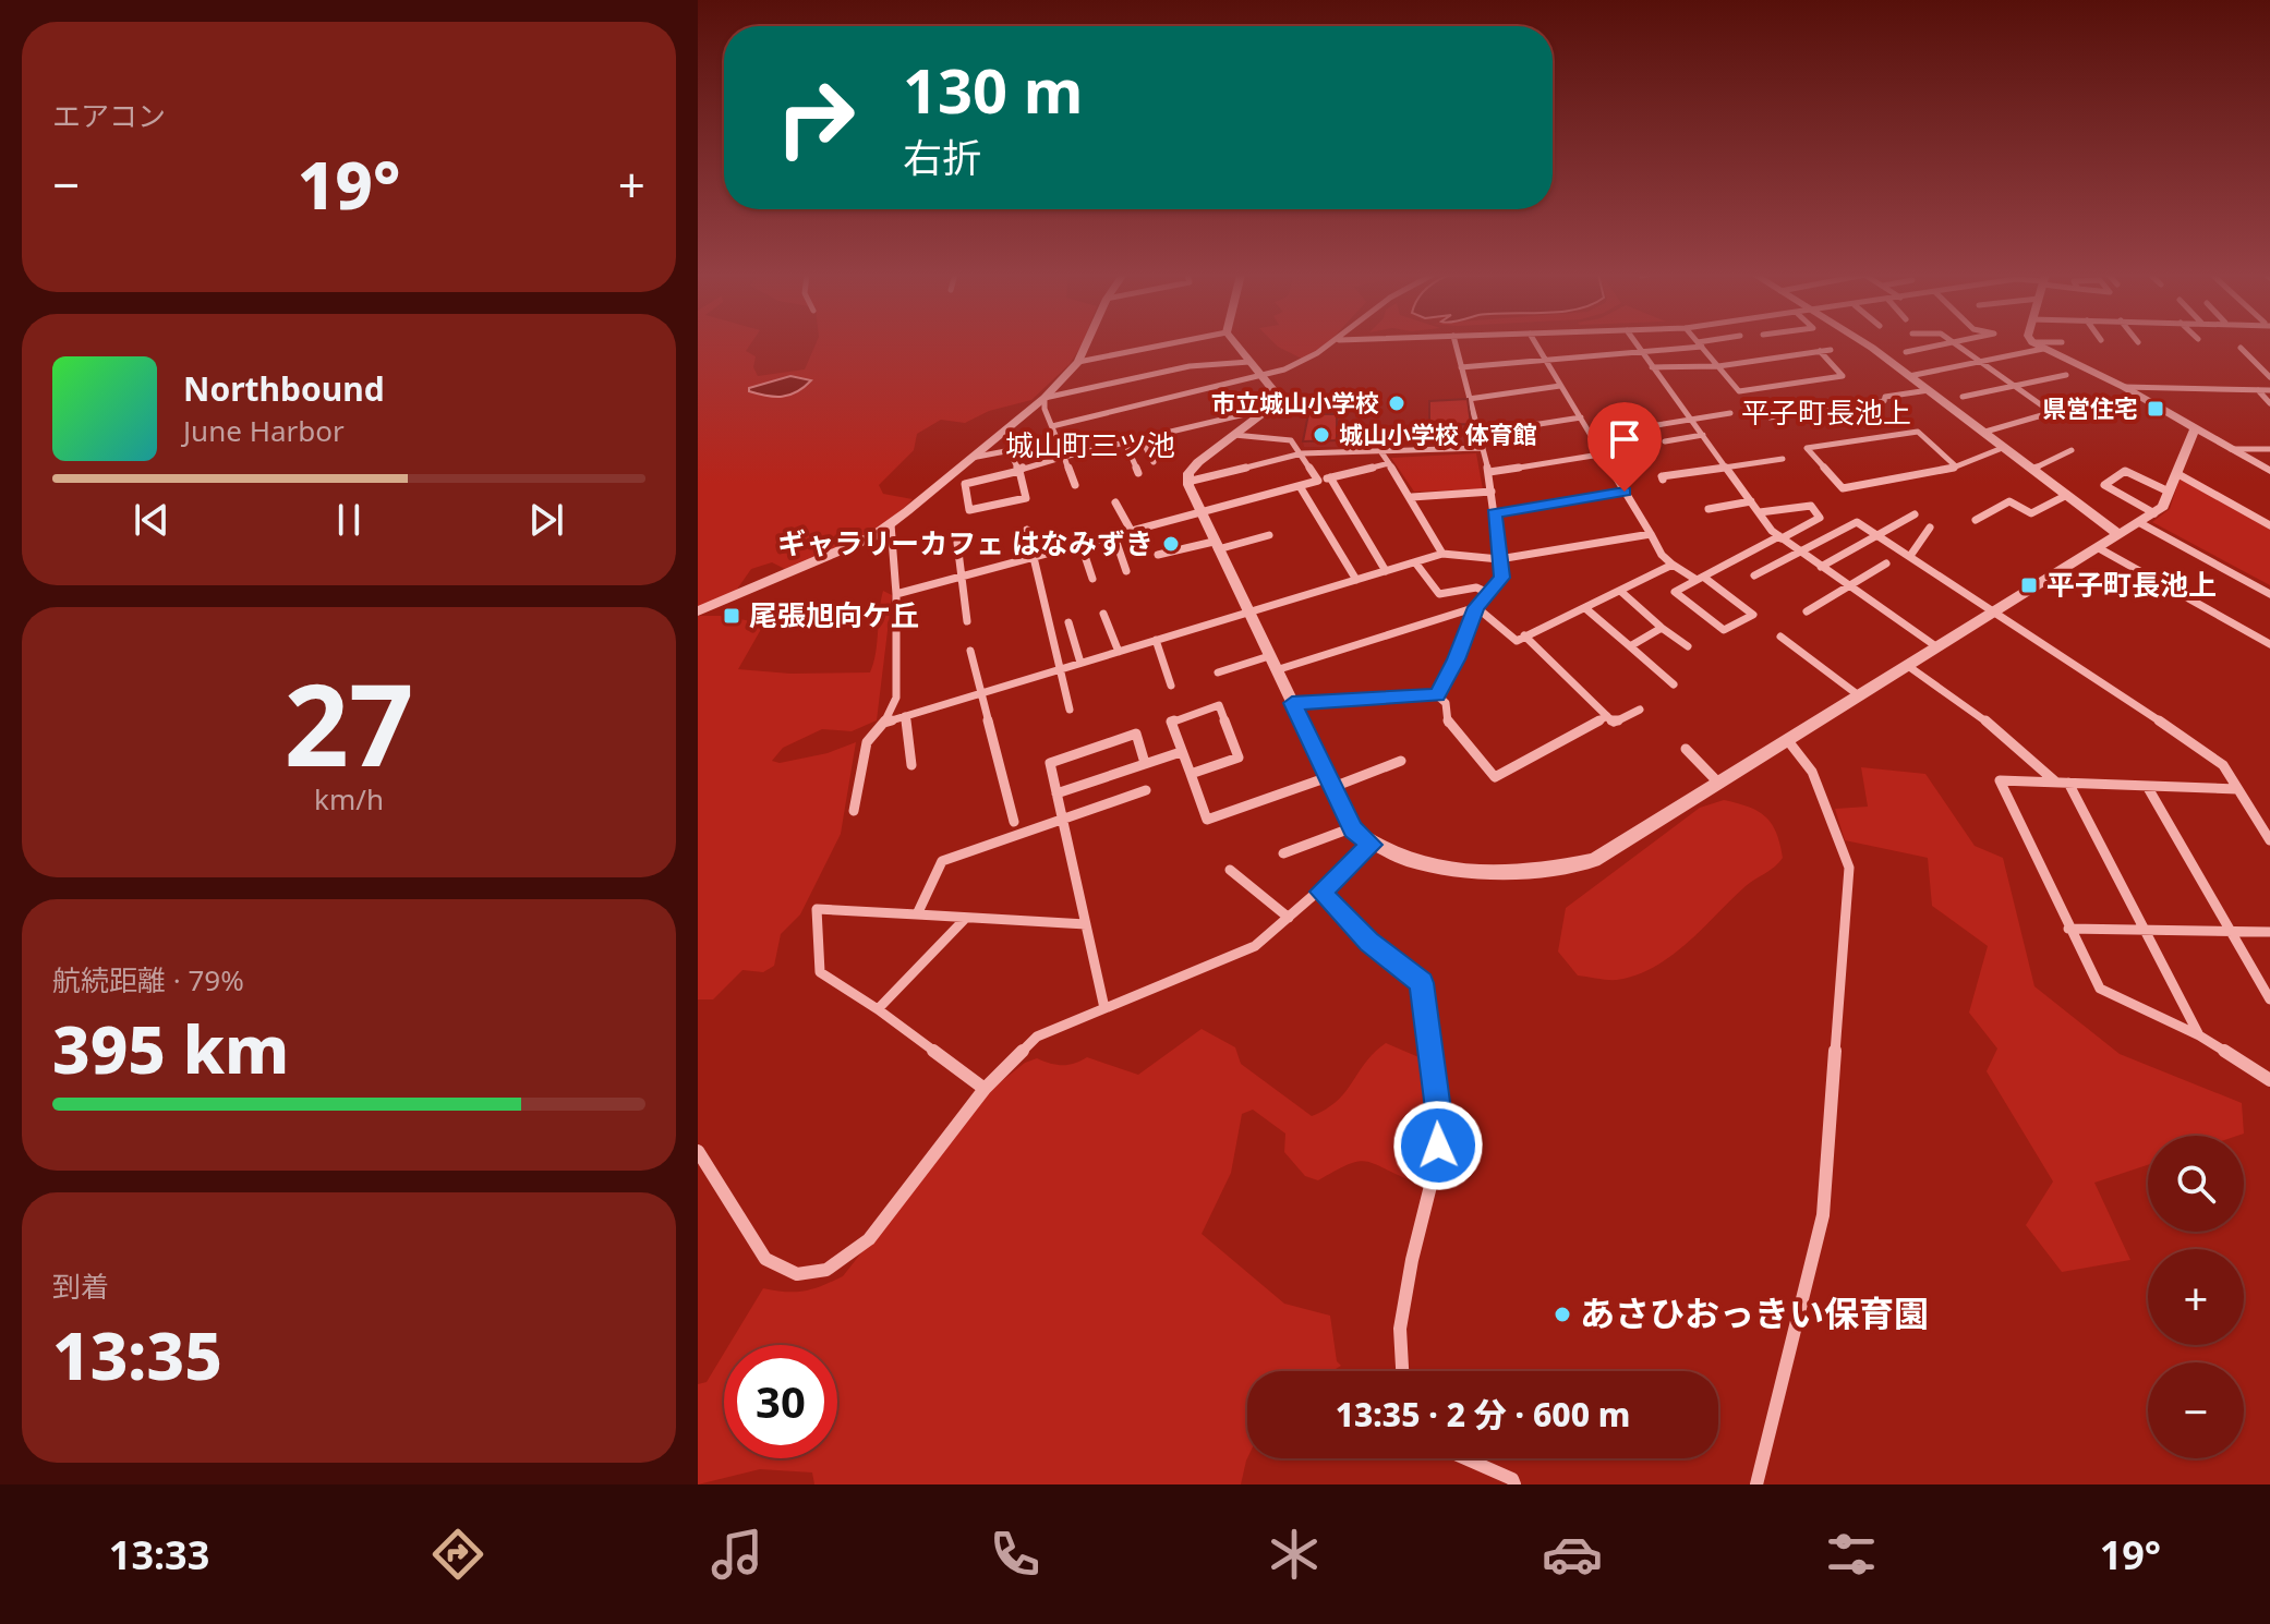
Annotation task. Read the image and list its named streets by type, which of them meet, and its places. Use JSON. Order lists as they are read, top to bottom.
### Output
{
  "districts": ["平子町長池上", "城山町三ツ池"],
  "places": {
    "other": [
      "市立城山小学校",
      "城山小学校 体育館",
      "ギャラリーカフェ はなみずき",
      "あさひおっきい保育園"
    ],
    "transit": ["県営住宅", "平子町長池上", "尾張旭向ケ丘"]
  },
  "page": {
    "tile": [
      "エアコン",
      ["27", "km/h"],
      ["航続距離 · 79%", "395 km"],
      ["到着", "13:35"]
    ],
    "turn": ["130 m", "右折"],
    "heat": ["−", "19°", "+"],
    "song": ["Northbound", "June Harbor"],
    "map_buttons": ["+", "−"],
    "limit": "30",
    "trip": "13:35 · 2 分 · 600 m",
    "tabs": ["13:33", "19°"]
  }
}
